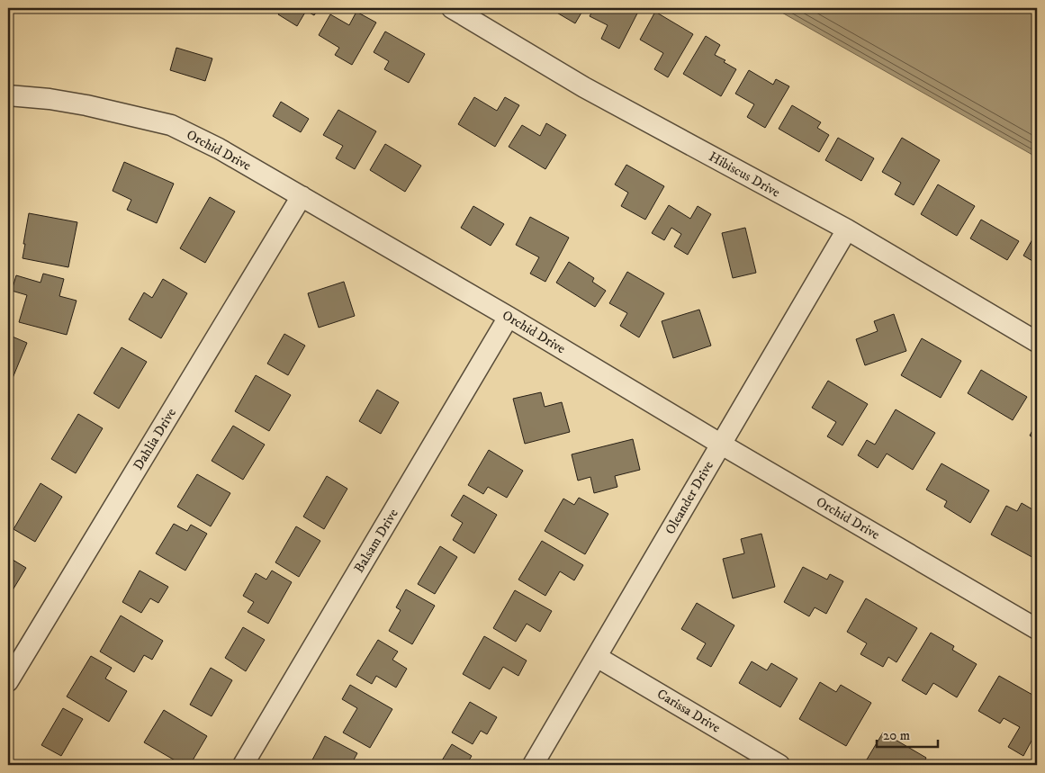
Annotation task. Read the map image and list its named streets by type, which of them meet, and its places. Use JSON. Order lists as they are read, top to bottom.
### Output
{
  "streets": {
    "street": [
      "Orchid Drive",
      "Hibiscus Drive",
      "Dahlia Drive",
      "Oleander Drive",
      "Balsam Drive",
      "Carissa Drive"
    ]
  },
  "crossings": [
    ["Orchid Drive", "Dahlia Drive"],
    ["Orchid Drive", "Oleander Drive"],
    ["Orchid Drive", "Balsam Drive"],
    ["Hibiscus Drive", "Oleander Drive"],
    ["Oleander Drive", "Carissa Drive"]
  ],
  "scale_bar": "20 m"
}
